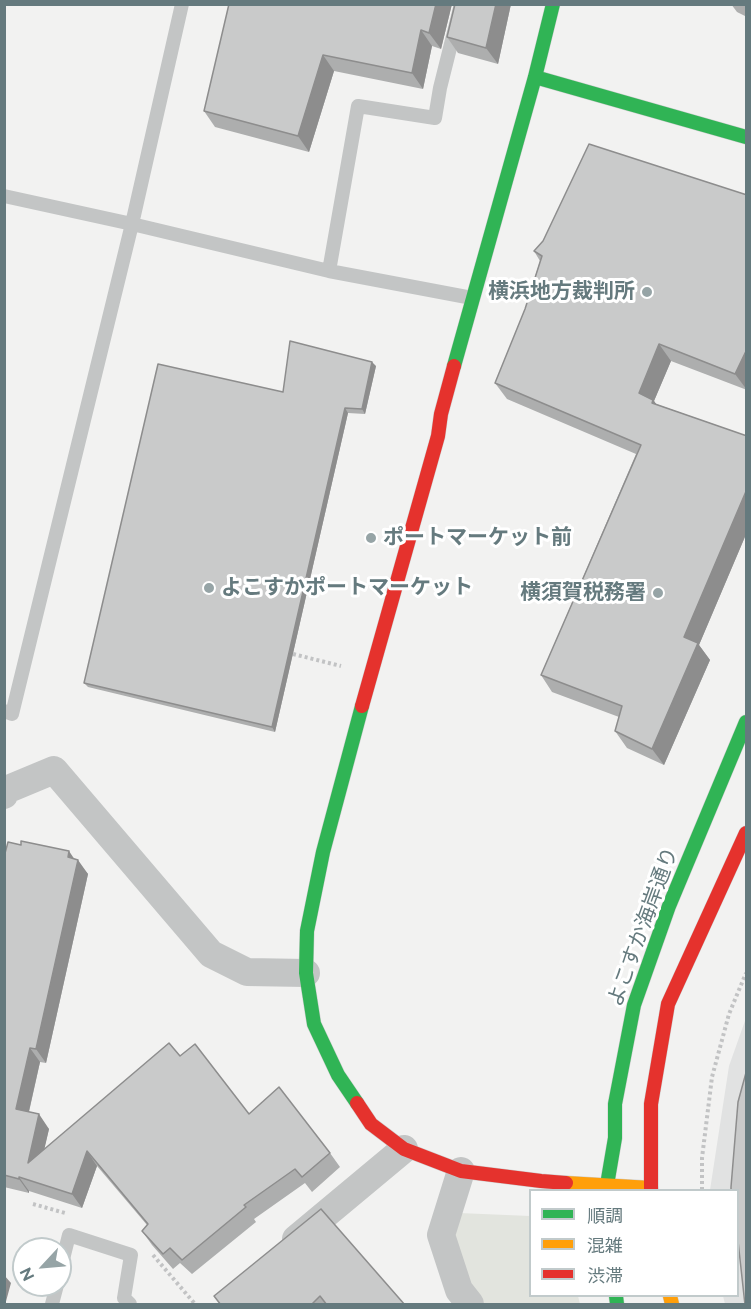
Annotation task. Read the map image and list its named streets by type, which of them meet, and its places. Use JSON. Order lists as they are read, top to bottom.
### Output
{
  "streets": {
    "street": ["よこすか海岸通り"]
  },
  "places": [
    "横浜地方裁判所",
    "ポートマーケット前",
    "よこすかポートマーケット",
    "横須賀税務署"
  ],
  "legend": ["順調", "混雑", "渋滞"],
  "north": "bottom left"
}
